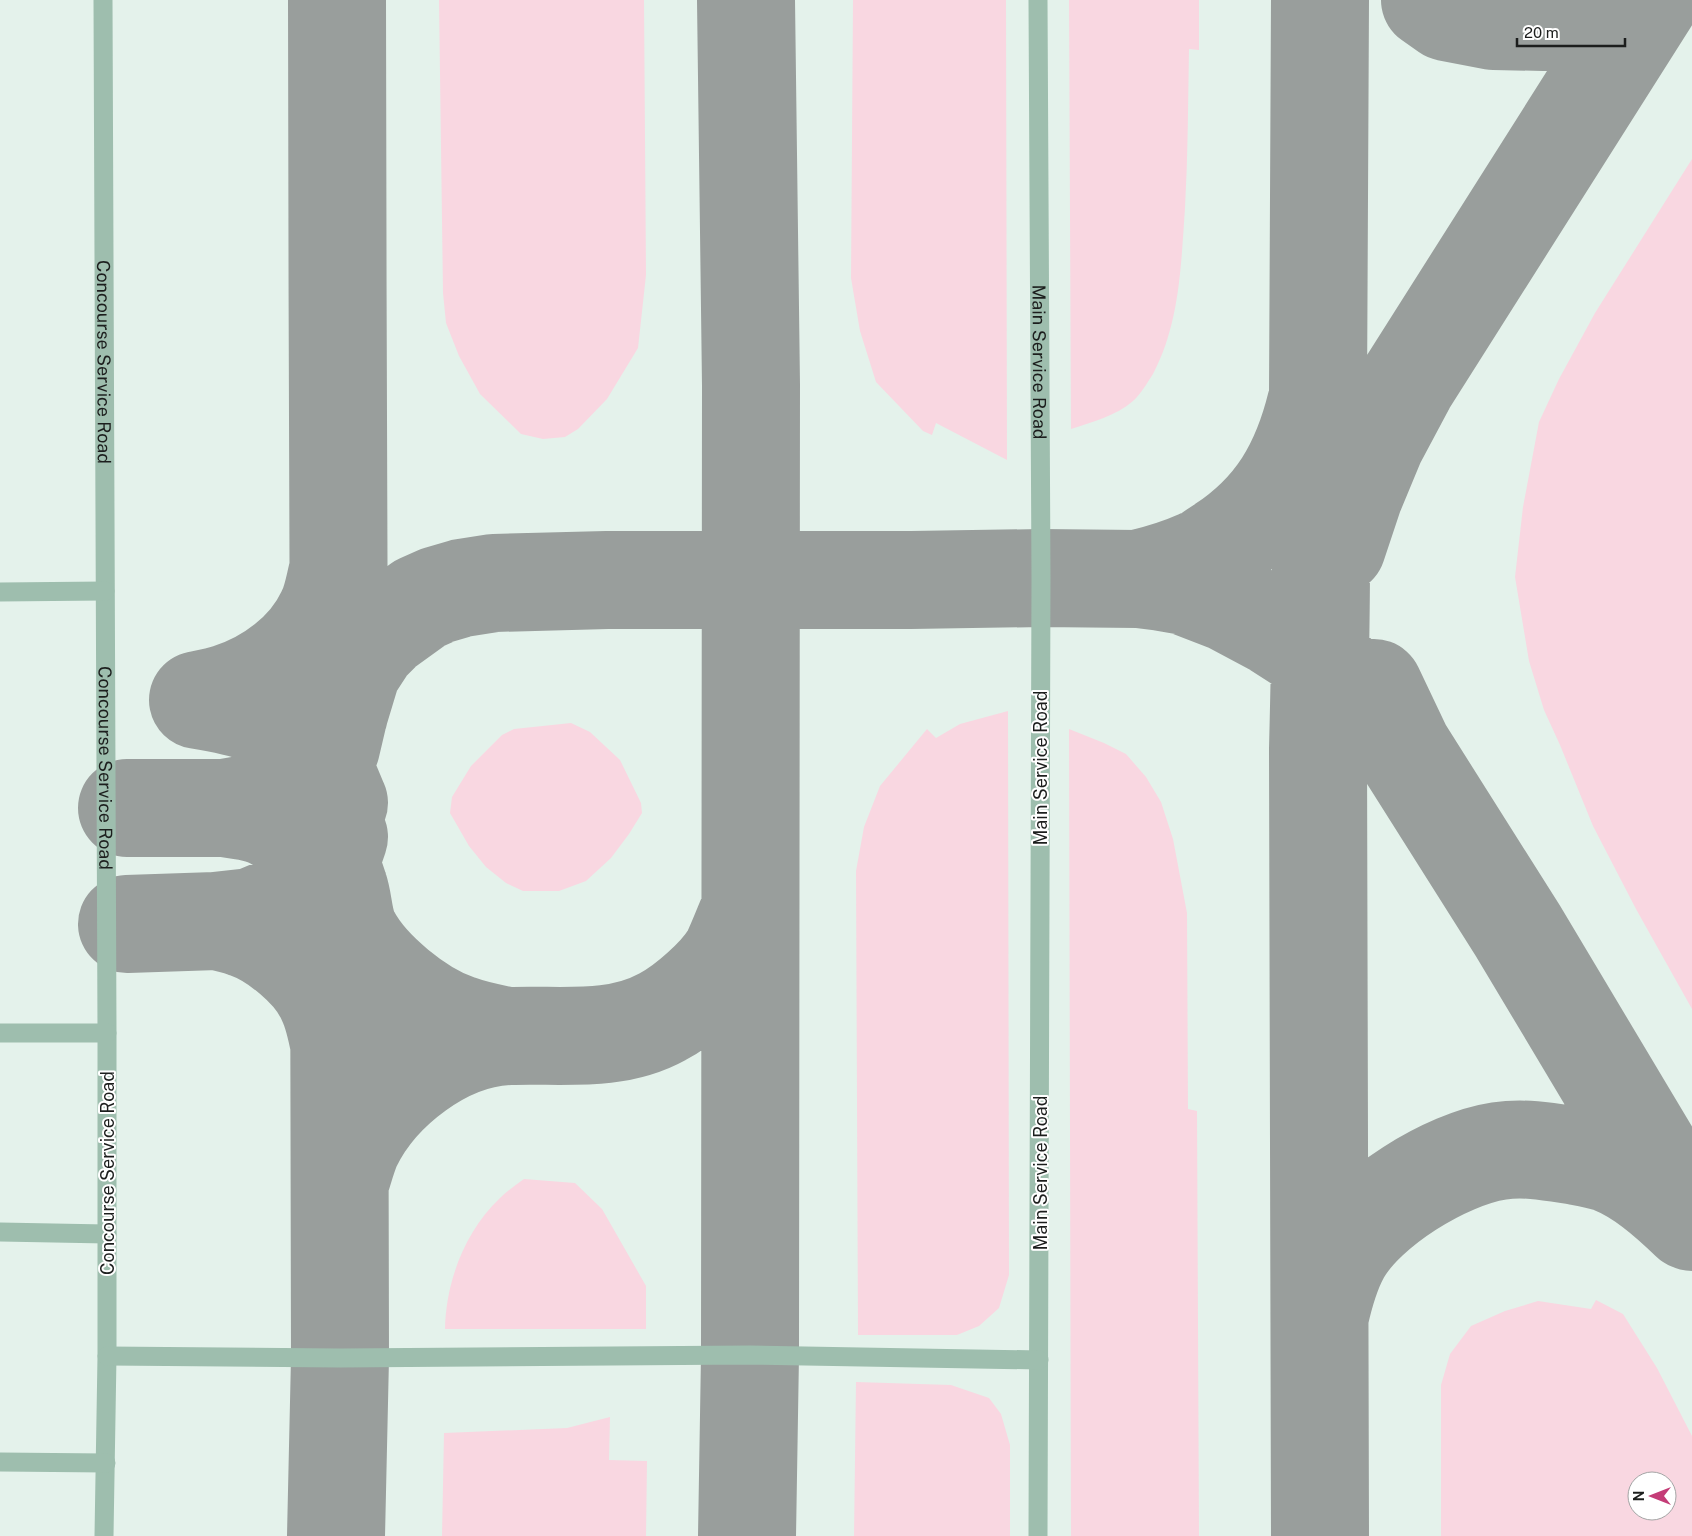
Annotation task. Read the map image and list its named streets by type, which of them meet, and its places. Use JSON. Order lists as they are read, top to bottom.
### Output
{
  "streets": {
    "lane": ["Concourse Service Road", "Main Service Road"]
  },
  "scale_bar": "20 m",
  "north": "left"
}
